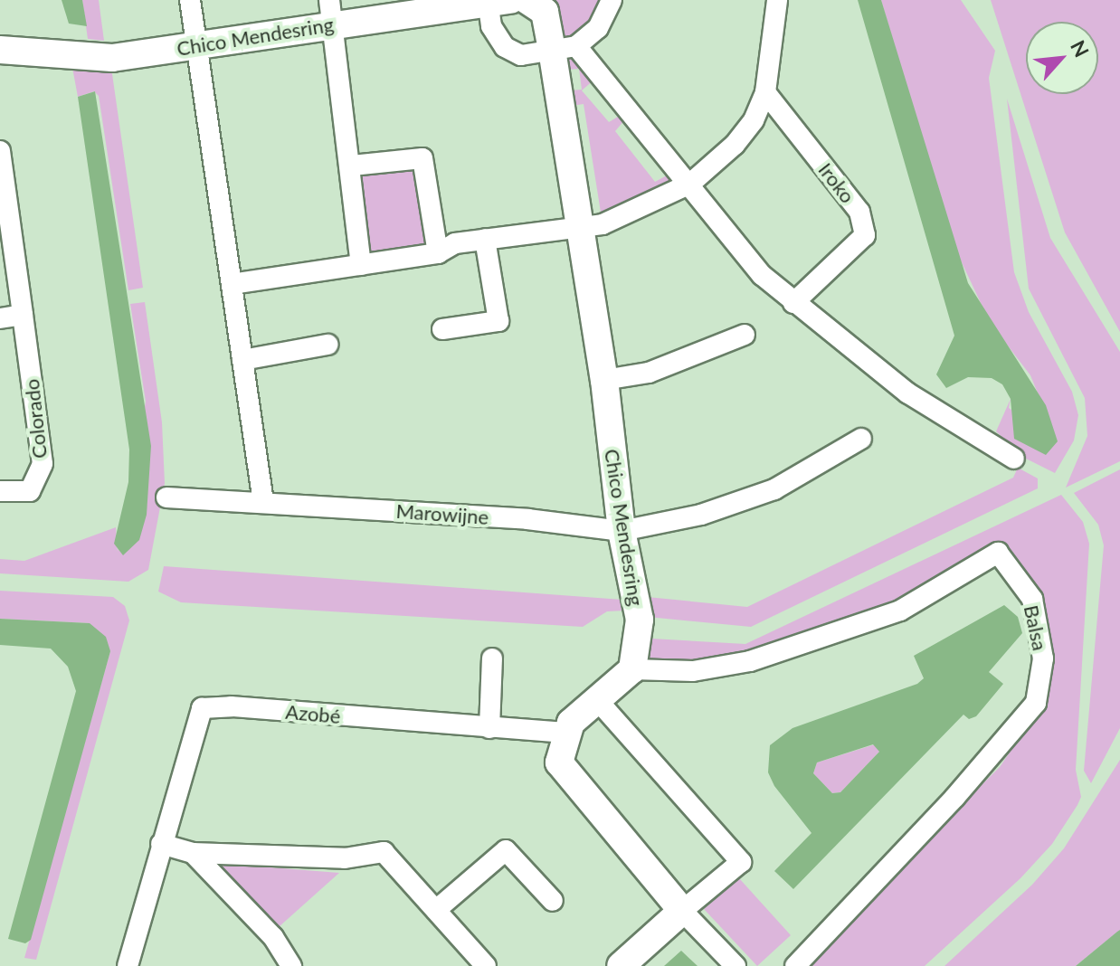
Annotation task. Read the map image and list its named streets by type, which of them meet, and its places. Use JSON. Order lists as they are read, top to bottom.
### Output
{
  "streets": {
    "street": [
      "Chico Mendesring",
      "Iroko",
      "Colorado",
      "Marowijne",
      "Balsa",
      "Azobé"
    ]
  },
  "crossings": [
    ["Chico Mendesring", "Marowijne"],
    ["Chico Mendesring", "Balsa"]
  ],
  "north": "top right"
}
